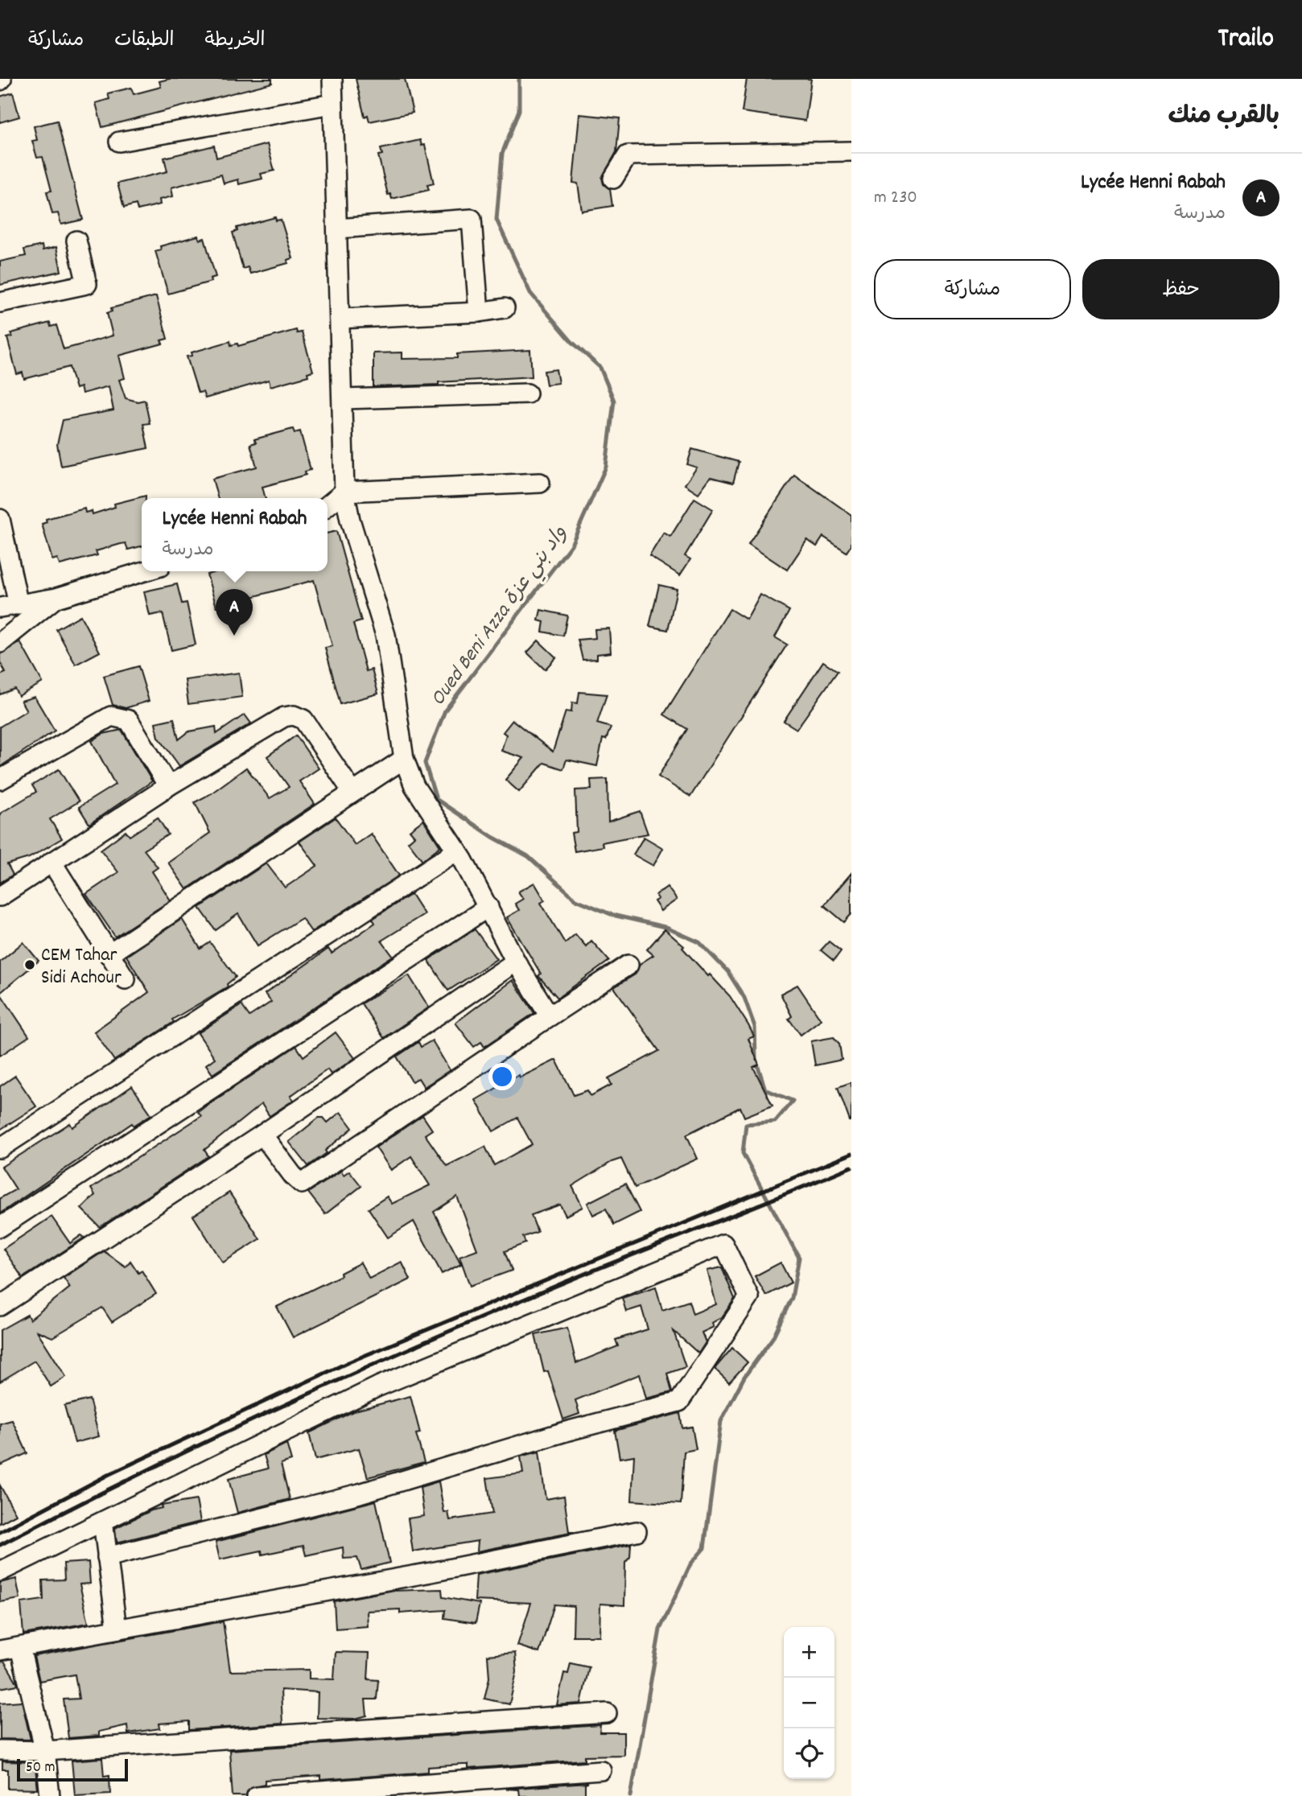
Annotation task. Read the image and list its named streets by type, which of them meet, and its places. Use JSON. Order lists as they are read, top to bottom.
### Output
{
  "water": ["Oued Beni Azza واد بني عزة"],
  "places": ["CEM Tahar Sidi Achour"],
  "scale_bar": "50 m",
  "page": {
    "header": "Trailo",
    "nav": ["الخريطة", "الطبقات", "مشاركة"],
    "heading": "بالقرب منك",
    "list": [
      {
        "mark": "A",
        "name": "Lycée Henni Rabah",
        "note": "مدرسة",
        "value": "230 m"
      }
    ],
    "buttons": ["حفظ", "مشاركة"],
    "popup": ["Lycée Henni Rabah", "مدرسة"],
    "pins": "A",
    "map_buttons": ["+", "−"],
    "scale": "50 m"
  }
}
